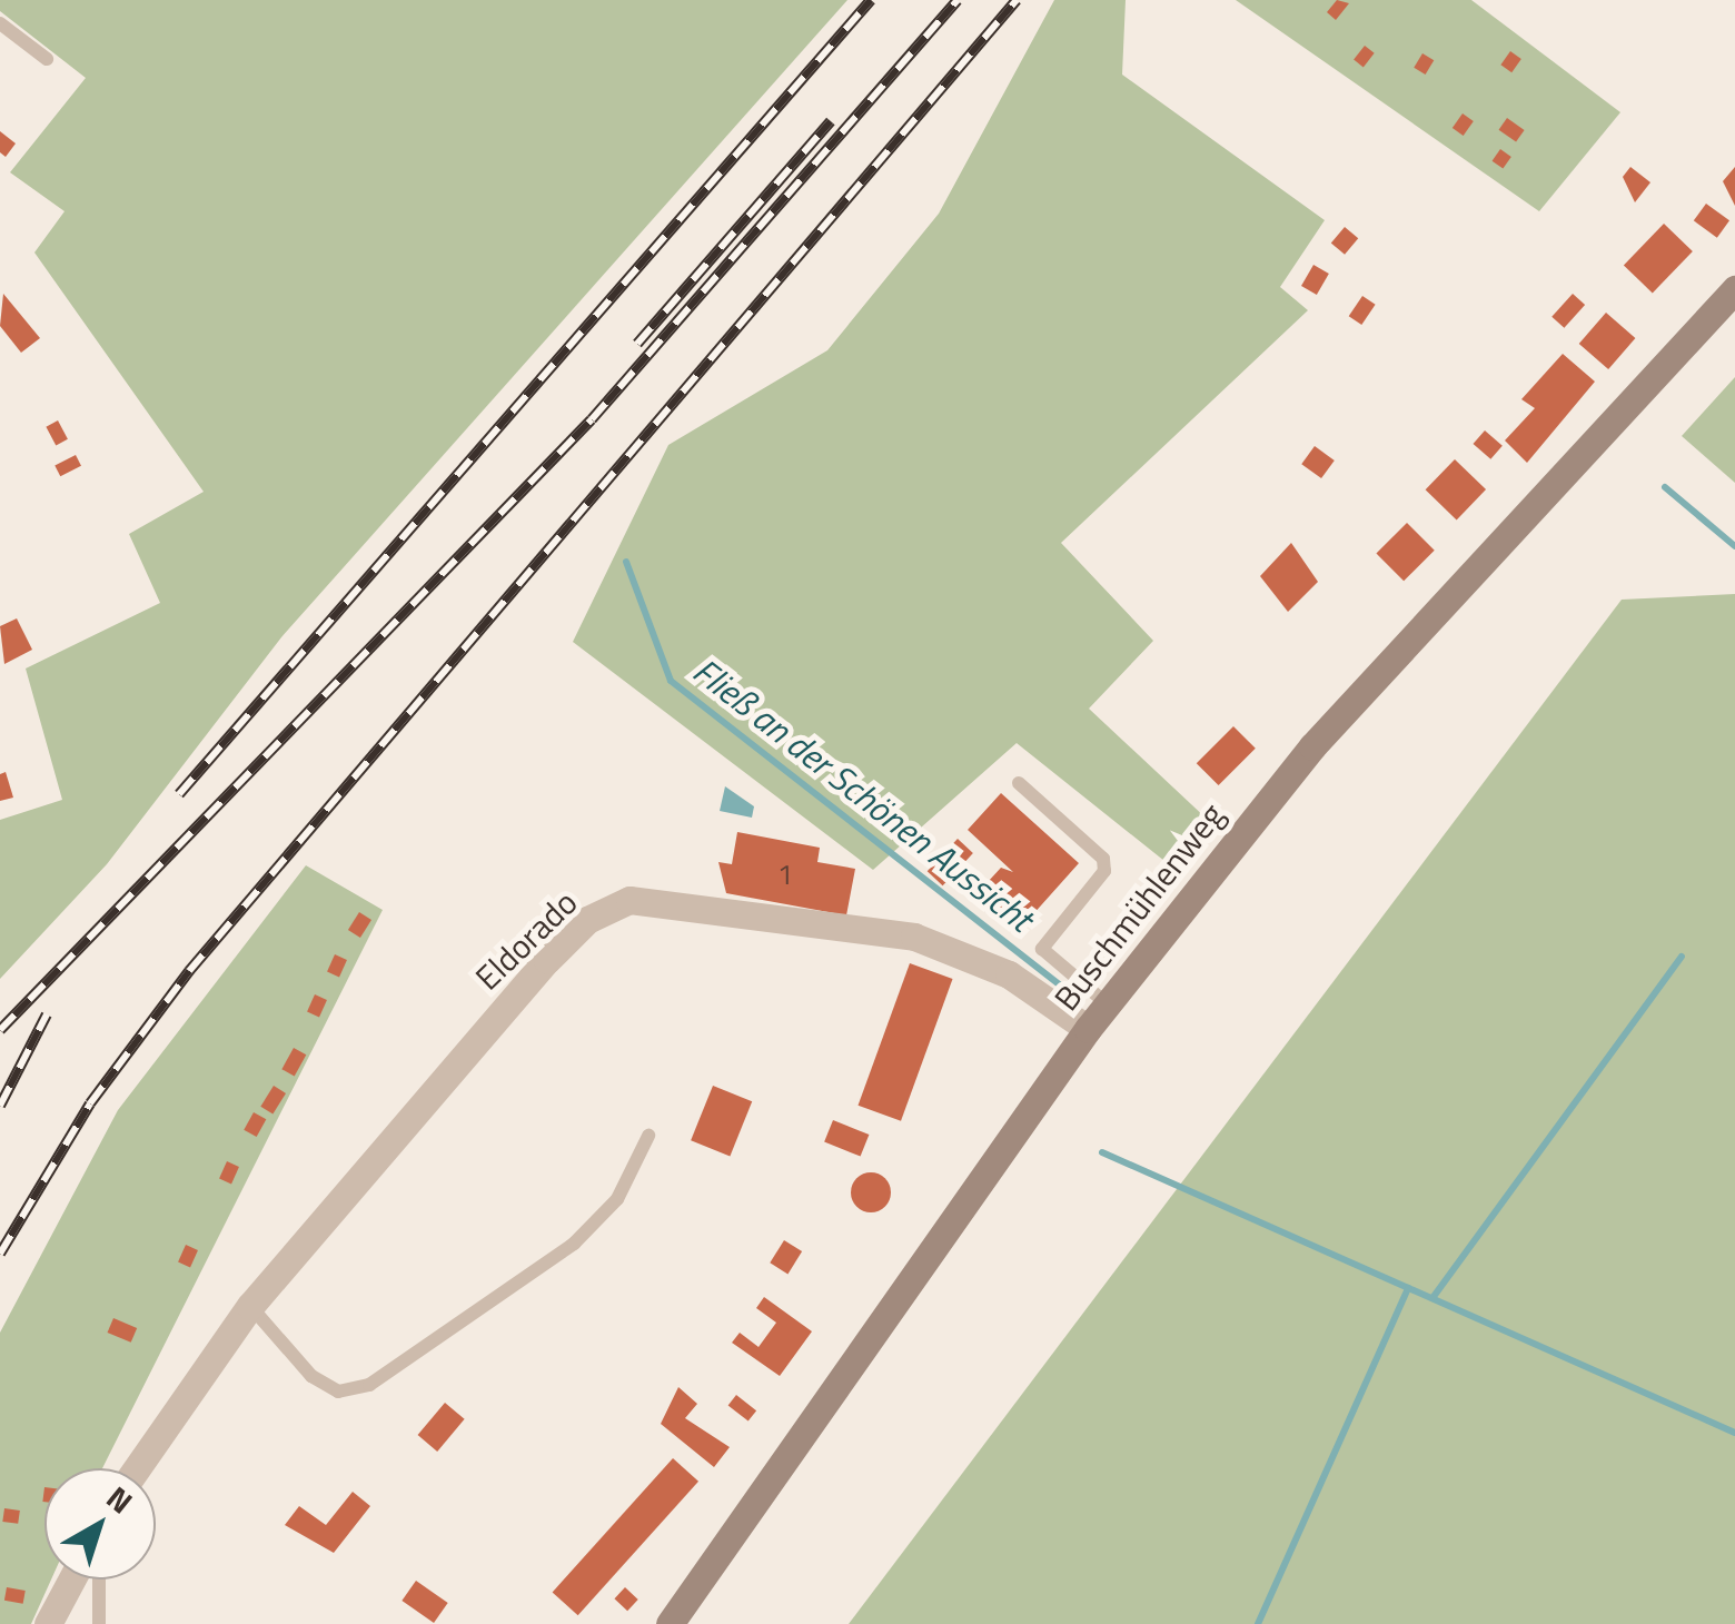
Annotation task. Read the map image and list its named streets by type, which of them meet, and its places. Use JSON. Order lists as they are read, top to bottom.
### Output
{
  "streets": {
    "street": ["Buschmühlenweg", "Eldorado"]
  },
  "crossings": [
    ["Buschmühlenweg", "Eldorado"]
  ],
  "water": ["Fließ an der Schönen Aussicht"],
  "house_numbers": ["1"],
  "north": "top right"
}
